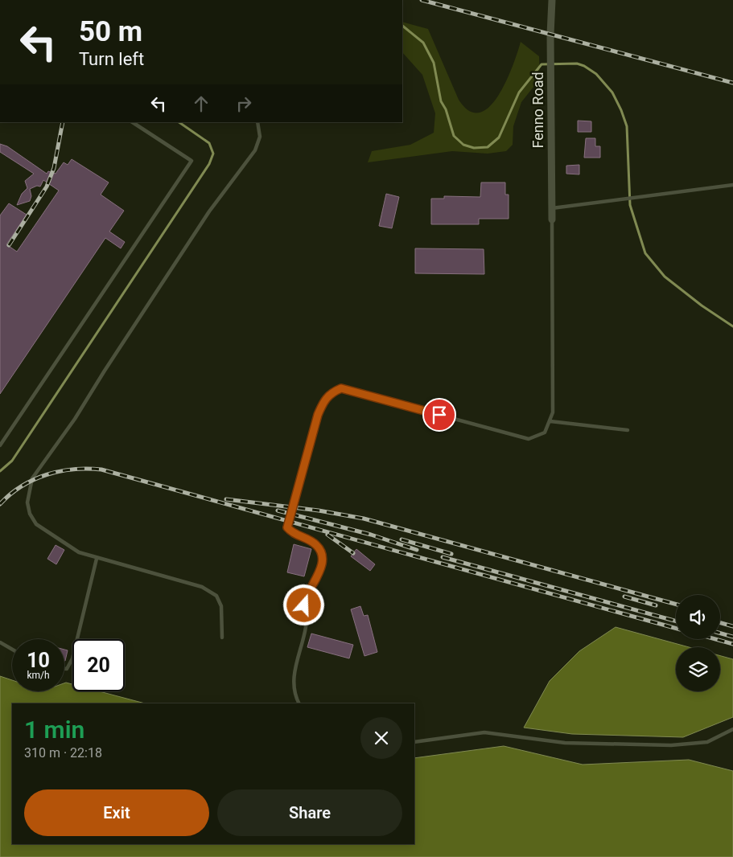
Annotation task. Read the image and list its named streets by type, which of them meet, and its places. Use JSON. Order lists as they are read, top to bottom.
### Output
{
  "streets": {
    "street": ["Fenno Road"]
  },
  "page": {
    "turn": ["50 m", "Turn left"],
    "speed": "10 km/h",
    "limit": "20",
    "heading": ["1 min", "310 m · 22:18"],
    "buttons": ["Exit", "Share"]
  }
}
